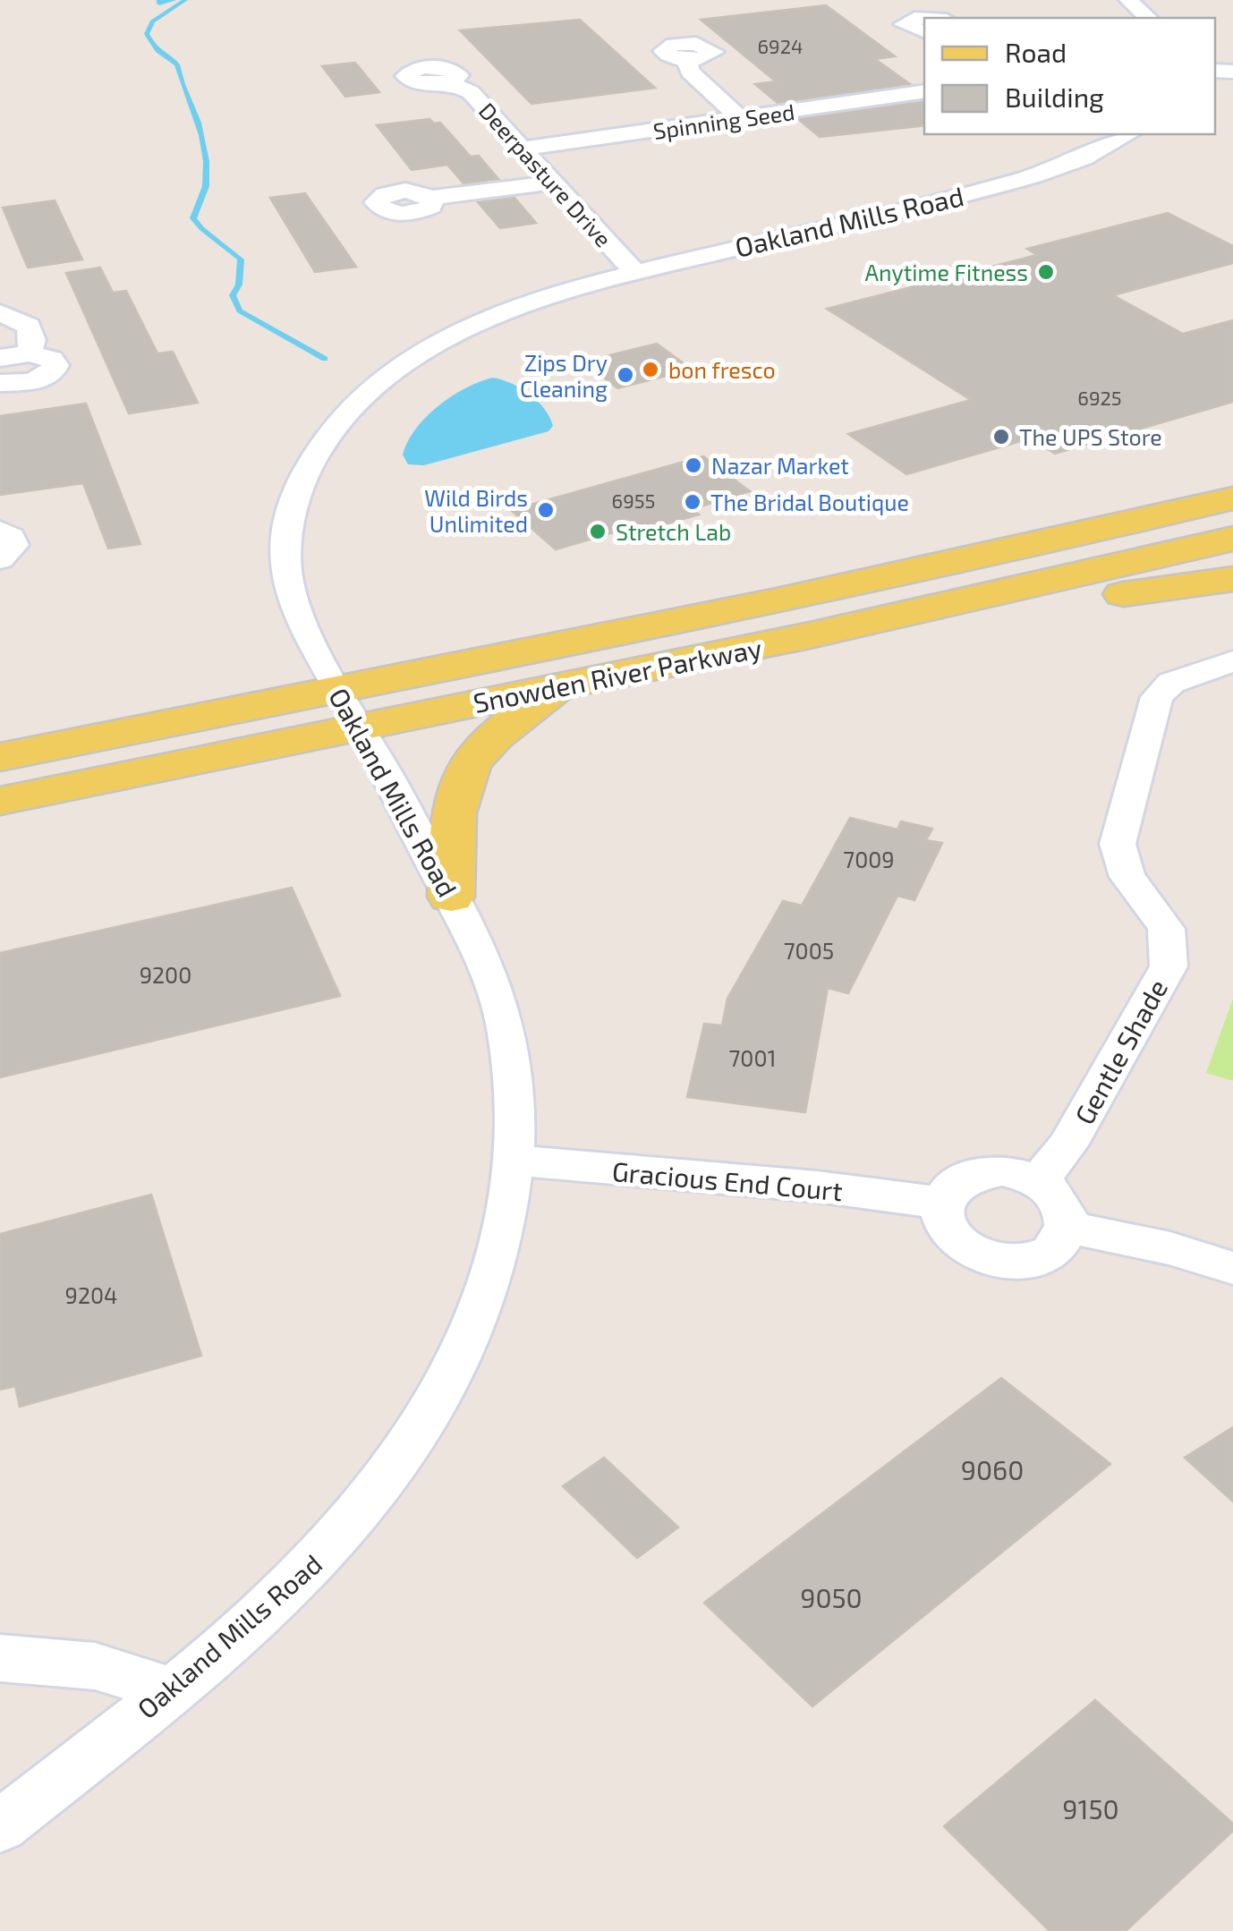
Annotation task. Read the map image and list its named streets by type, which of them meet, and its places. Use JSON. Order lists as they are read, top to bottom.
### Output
{
  "streets": {
    "main road": ["Snowden River Parkway"],
    "street": [
      "Spinning Seed",
      "Deerpasture Drive",
      "Oakland Mills Road",
      "Gentle Shade",
      "Gracious End Court"
    ]
  },
  "crossings": [
    ["Spinning Seed", "Deerpasture Drive"],
    ["Deerpasture Drive", "Oakland Mills Road"],
    ["Oakland Mills Road", "Snowden River Parkway"],
    ["Oakland Mills Road", "Gracious End Court"],
    ["Gentle Shade", "Gracious End Court"]
  ],
  "places": [
    "Anytime Fitness",
    "bon fresco",
    "Zips Dry Cleaning",
    "The UPS Store",
    "Nazar Market",
    "The Bridal Boutique",
    "Wild Birds Unlimited",
    "Stretch Lab"
  ],
  "house_numbers": [
    "6924",
    "6925",
    "6955",
    "7009",
    "7005",
    "9200",
    "7001",
    "9204",
    "9060",
    "9050",
    "9150"
  ],
  "legend": ["Road", "Building"]
}
